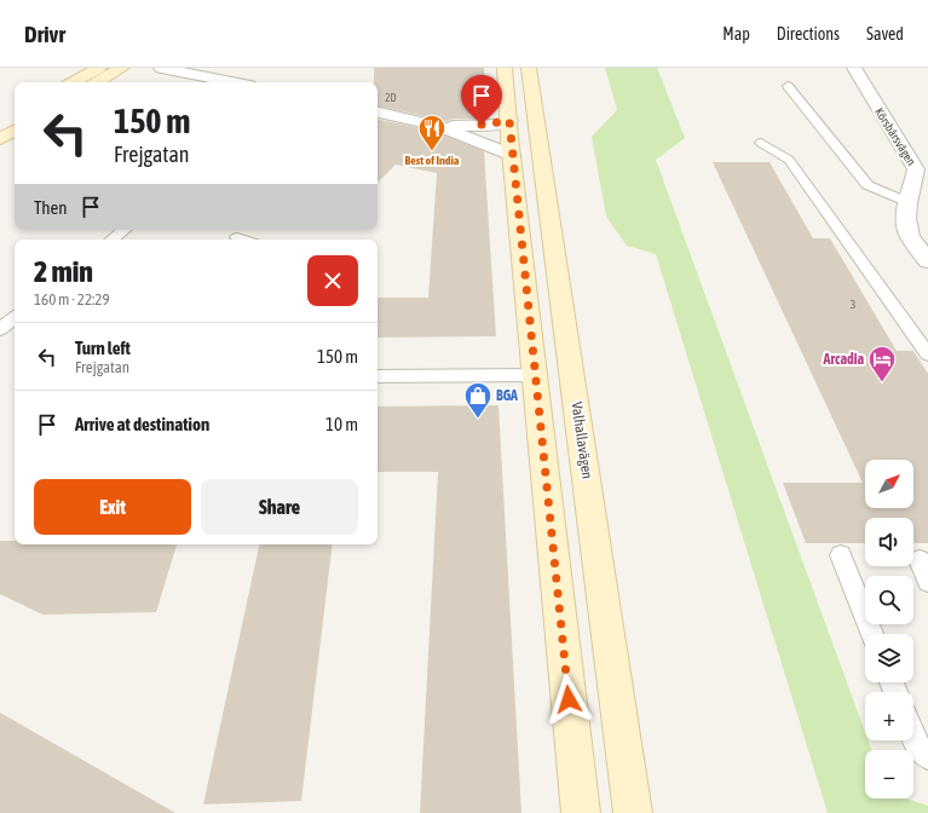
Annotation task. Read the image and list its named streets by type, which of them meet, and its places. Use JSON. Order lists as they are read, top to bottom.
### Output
{
  "streets": {
    "main road": ["Valhallavägen"],
    "street": ["Körsbärsvägen"]
  },
  "places": {
    "restaurant": ["Best of India"],
    "hotel": ["Arcadia"],
    "shop": ["BGA"]
  },
  "house_numbers": ["2D", "3"],
  "north": "top right",
  "page": {
    "header": "Drivr",
    "nav": ["Map", "Directions", "Saved"],
    "turn": ["150 m", "Frejgatan"],
    "then": "Then",
    "heading": ["2 min", "160 m · 22:29"],
    "list": [
      {
        "name": "Turn left",
        "note": "Frejgatan",
        "value": "150 m"
      },
      {
        "name": "Arrive at destination",
        "value": "10 m"
      }
    ],
    "map_buttons": ["+", "−"],
    "buttons": ["Exit", "Share"]
  }
}
